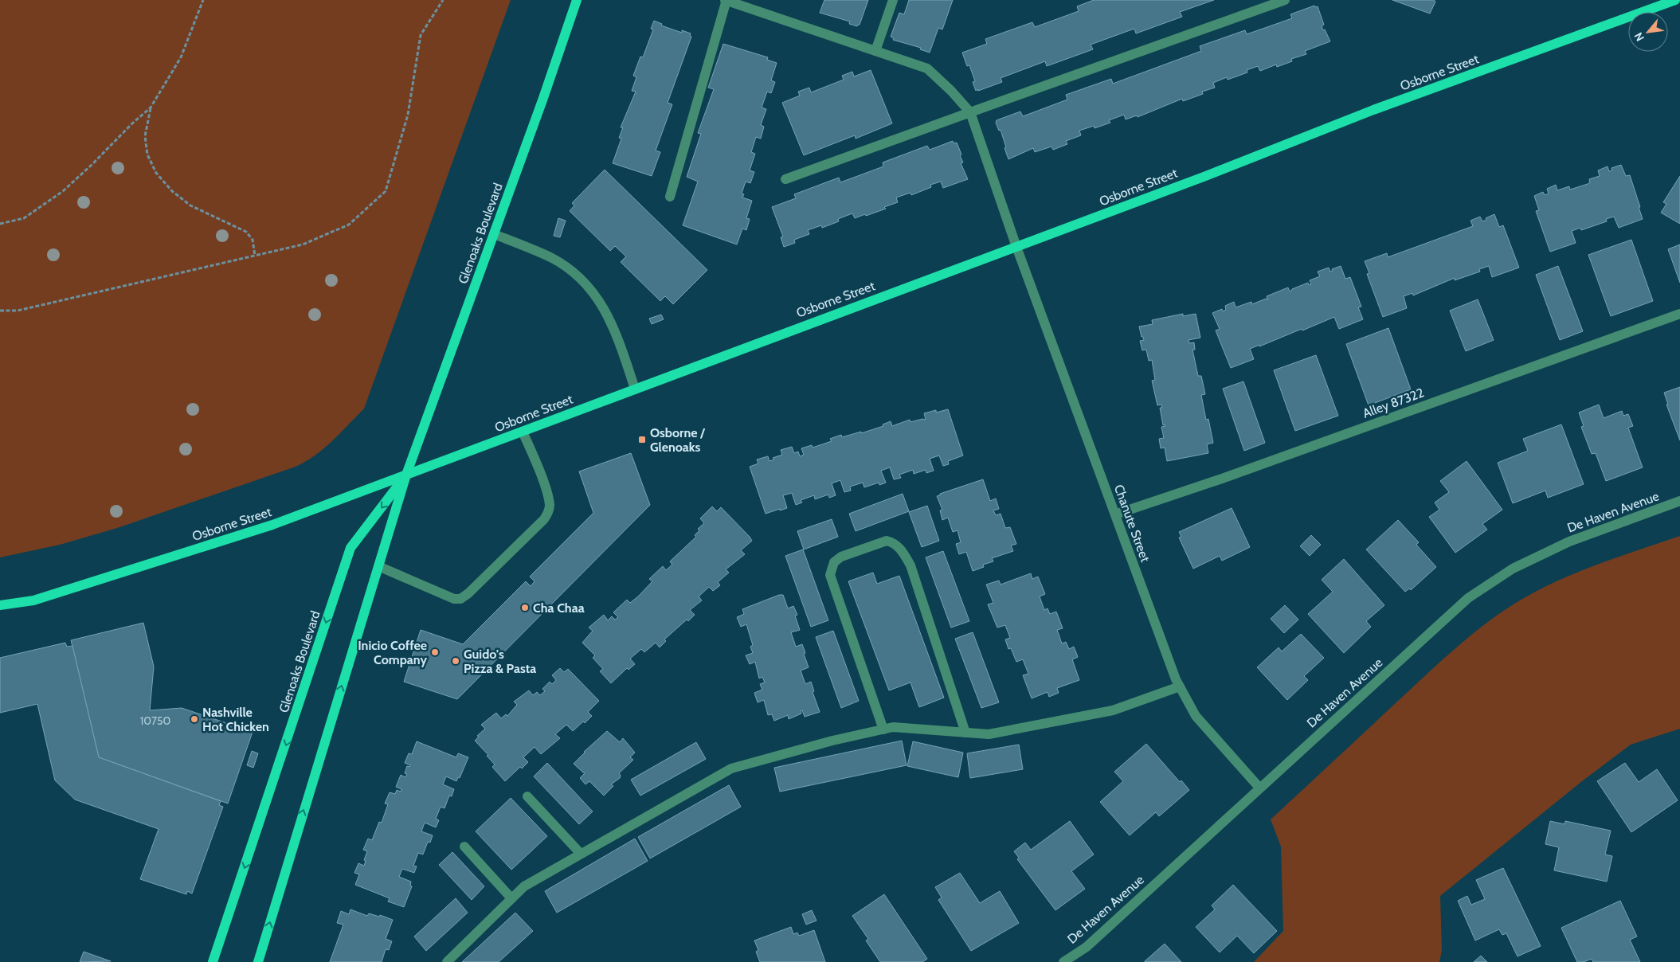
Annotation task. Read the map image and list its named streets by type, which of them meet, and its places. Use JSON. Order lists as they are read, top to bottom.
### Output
{
  "streets": {
    "main road": ["Osborne Street", "Glenoaks Boulevard"],
    "street": ["Alley 87322", "De Haven Avenue", "Chanute Street"]
  },
  "crossings": [
    ["Osborne Street", "Glenoaks Boulevard"],
    ["Osborne Street", "Chanute Street"],
    ["Alley 87322", "Chanute Street"],
    ["De Haven Avenue", "Chanute Street"]
  ],
  "places": {
    "transit": ["Osborne / Glenoaks"],
    "other": [
      "Cha Chaa",
      "Inicio Coffee Company",
      "Guido's Pizza & Pasta",
      "Nashville Hot Chicken"
    ]
  },
  "house_numbers": ["10750"],
  "north": "bottom left"
}
